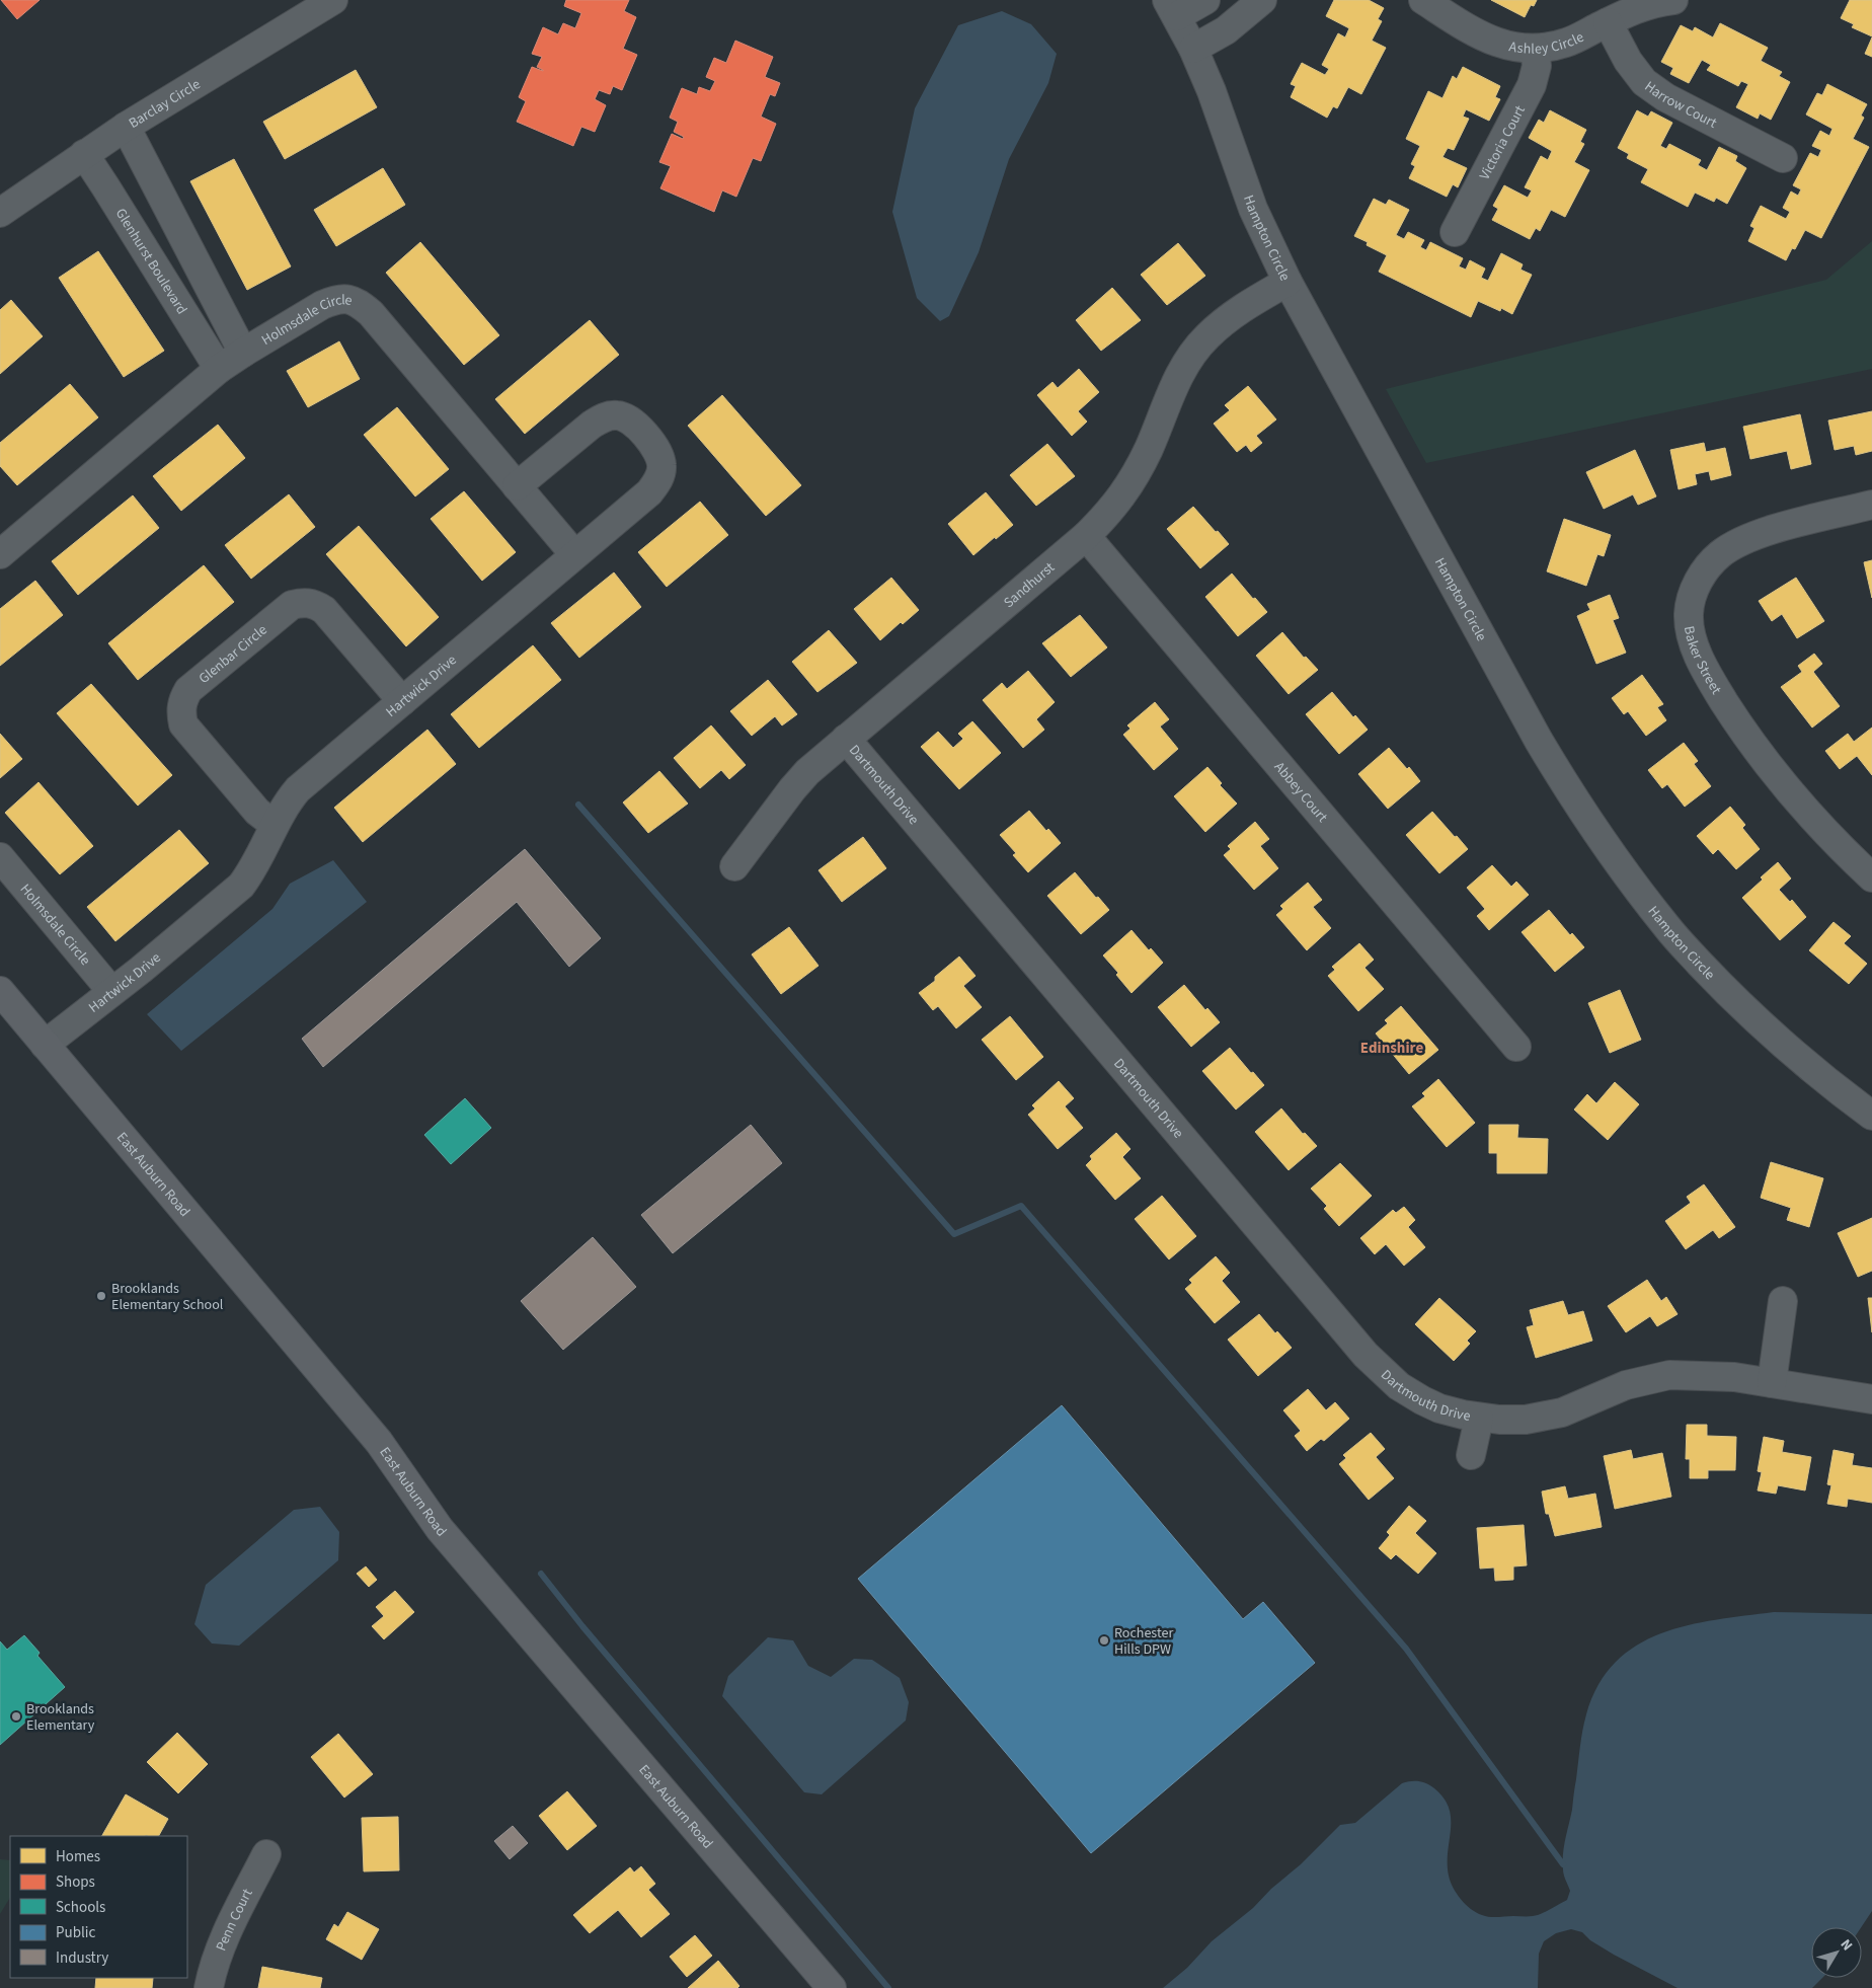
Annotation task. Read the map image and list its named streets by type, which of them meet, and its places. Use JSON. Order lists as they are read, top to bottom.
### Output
{
  "streets": {
    "main road": ["East Auburn Road"],
    "street": [
      "Ashley Circle",
      "Barclay Circle",
      "Harrow Court",
      "Victoria Court",
      "Hampton Circle",
      "Glenhurst Boulevard",
      "Holmsdale Circle",
      "Sandhurst",
      "Glenbar Circle",
      "Baker Street",
      "Hartwick Drive",
      "Dartmouth Drive",
      "Abbey Court",
      "Penn Court"
    ]
  },
  "crossings": [
    ["Ashley Circle", "Harrow Court"],
    ["Ashley Circle", "Victoria Court"],
    ["Barclay Circle", "Glenhurst Boulevard"],
    ["Hampton Circle", "Sandhurst"],
    ["Glenhurst Boulevard", "Holmsdale Circle"],
    ["Holmsdale Circle", "Hartwick Drive"],
    ["Sandhurst", "Dartmouth Drive"],
    ["Sandhurst", "Abbey Court"],
    ["Glenbar Circle", "Hartwick Drive"],
    ["Hartwick Drive", "East Auburn Road"]
  ],
  "districts": ["Edinshire"],
  "places": ["Brooklands Elementary School", "Rochester Hills DPW", "Brooklands Elementary"],
  "legend": [
    "Homes",
    "Shops",
    "Schools",
    "Public",
    "Industry"
  ],
  "north": "top right"
}
